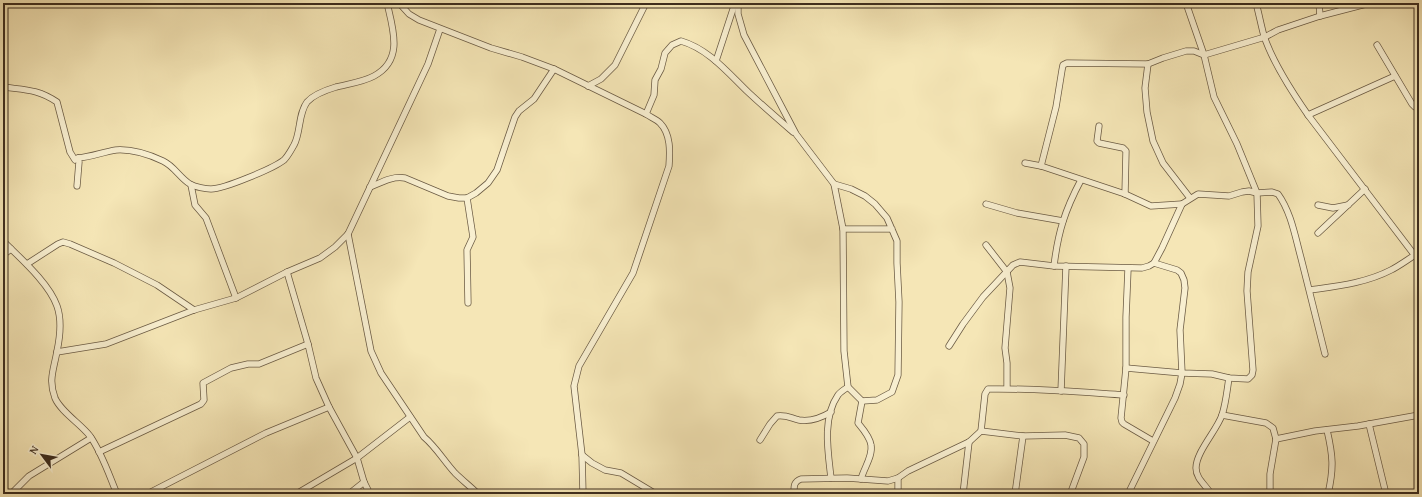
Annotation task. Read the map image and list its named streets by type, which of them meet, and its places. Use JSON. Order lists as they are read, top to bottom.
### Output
{
  "north": "top left"
}
